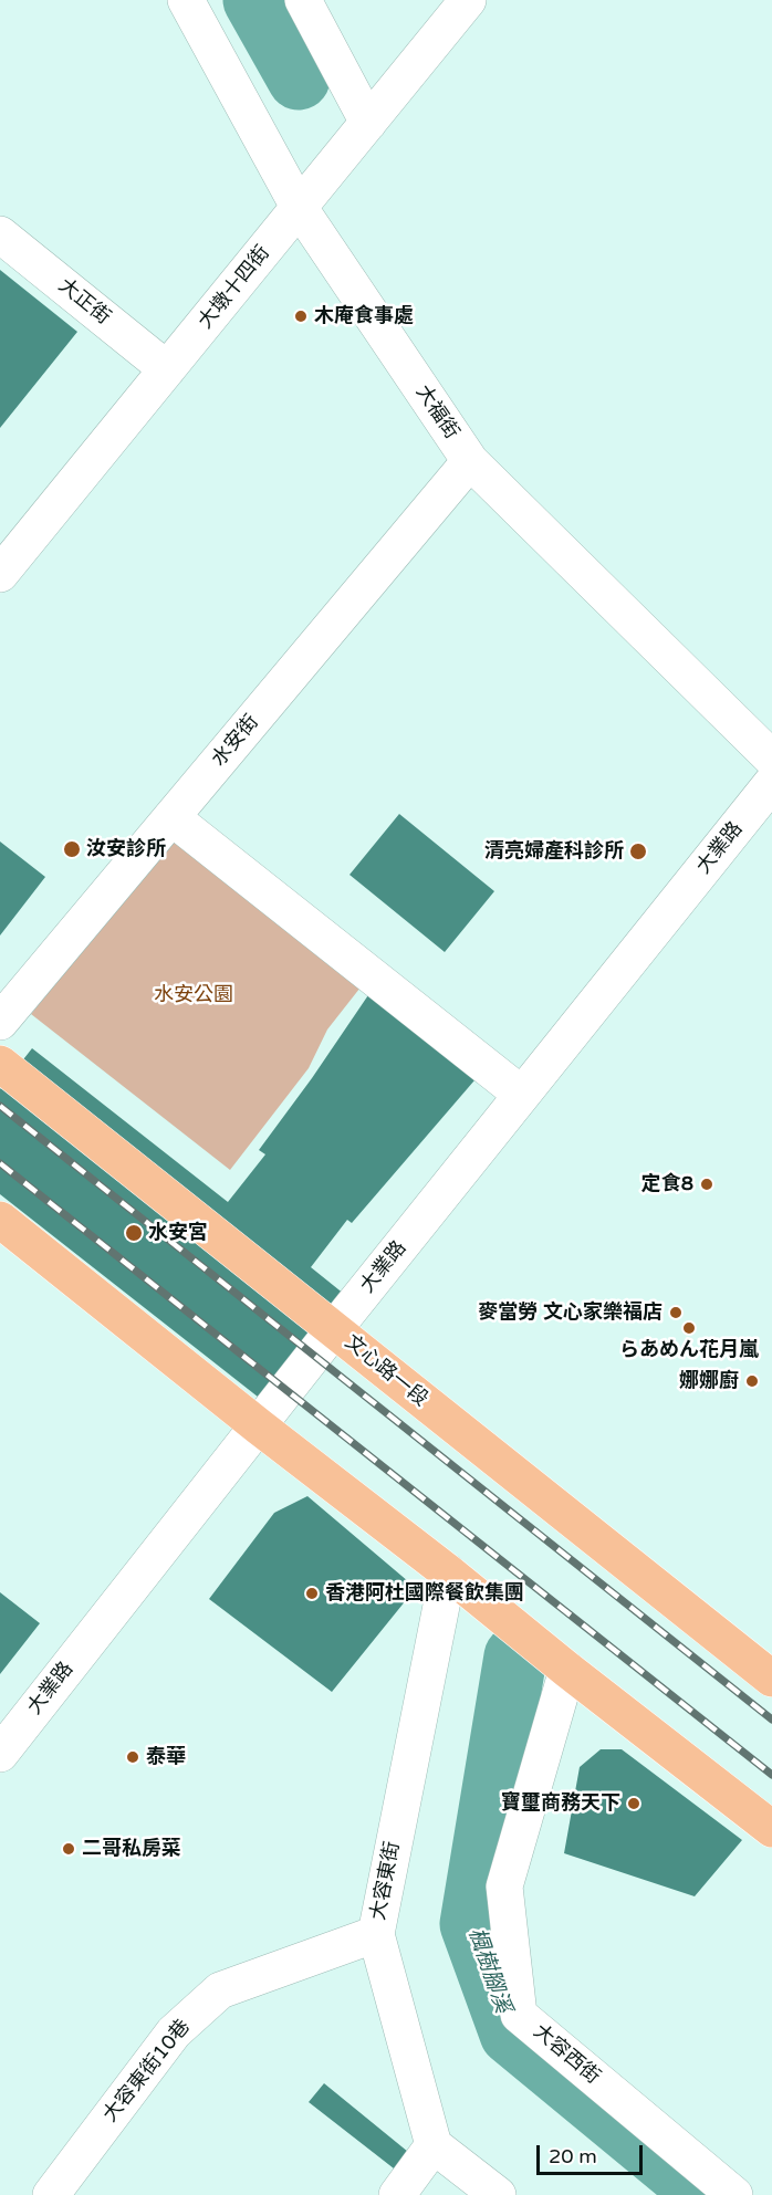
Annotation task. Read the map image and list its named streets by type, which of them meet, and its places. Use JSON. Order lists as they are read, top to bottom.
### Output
{
  "streets": {
    "main road": ["文心路一段"],
    "street": [
      "大墩十四街",
      "大正街",
      "大福街",
      "水安街",
      "大業路",
      "大容東街",
      "大容西街",
      "大容東街10巷"
    ]
  },
  "crossings": [
    ["大墩十四街", "大正街"],
    ["大墩十四街", "大福街"],
    ["大福街", "水安街"],
    ["大業路", "文心路一段"],
    ["大容東街", "大容東街10巷"]
  ],
  "water": ["楓樹腳溪"],
  "parks": ["水安公園"],
  "places": [
    "木庵食事處",
    "汝安診所",
    "清亮婦產科診所",
    "定食8",
    "水安宮",
    "麥當勞 文心家樂福店",
    "らあめん花月嵐",
    "娜娜廚",
    "香港阿杜國際餐飲集團",
    "泰華",
    "寶璽商務天下",
    "二哥私房菜"
  ],
  "scale_bar": "20 m"
}
